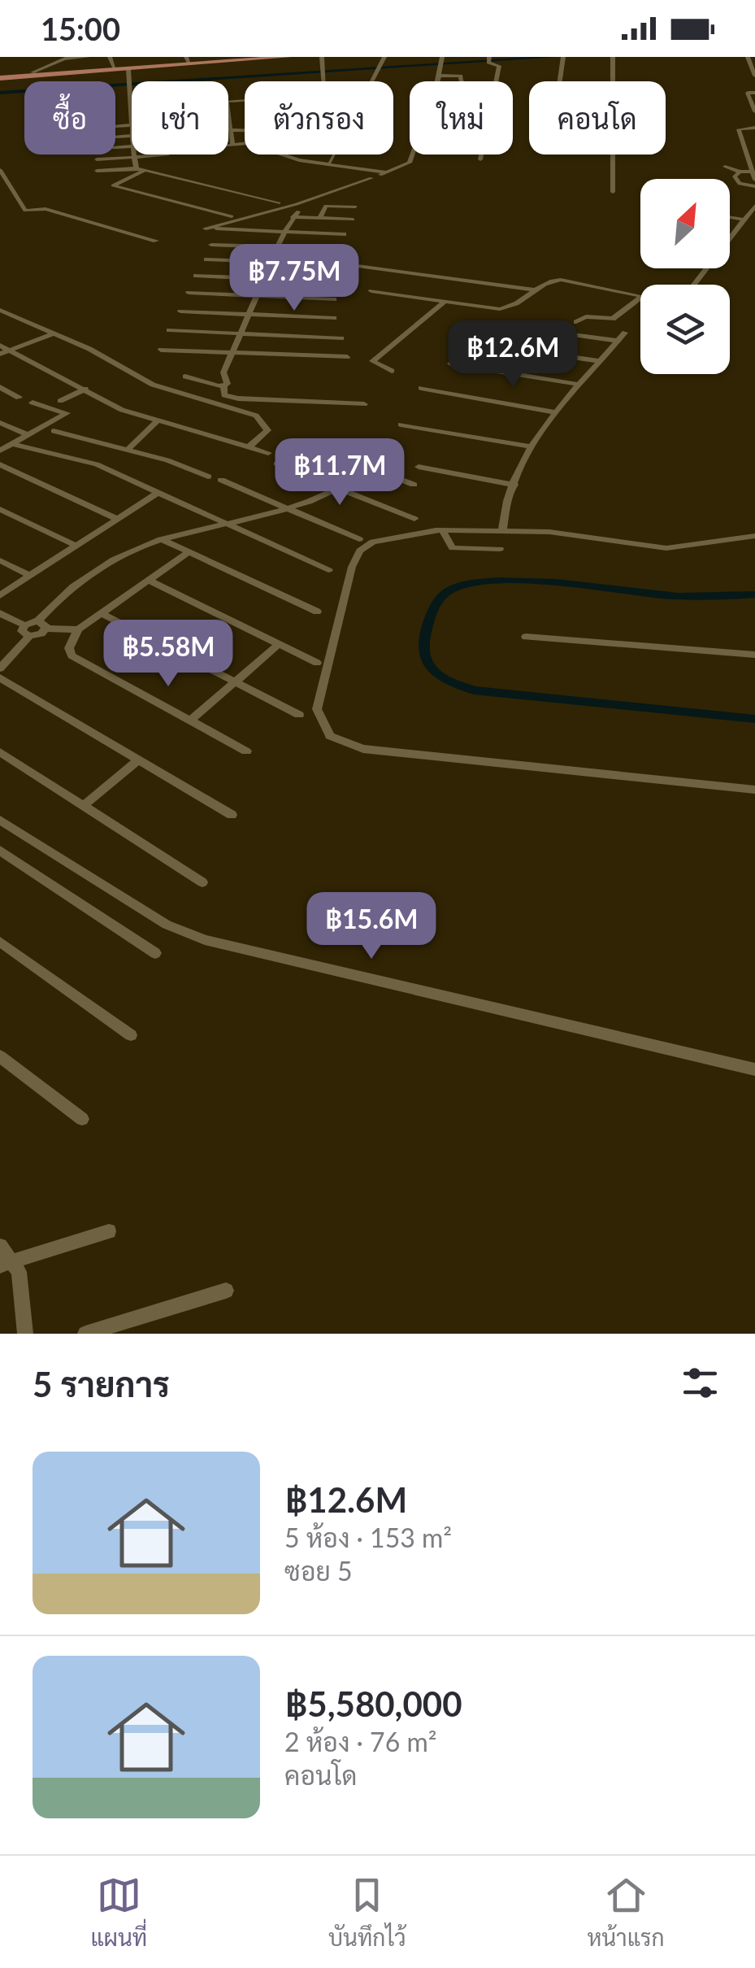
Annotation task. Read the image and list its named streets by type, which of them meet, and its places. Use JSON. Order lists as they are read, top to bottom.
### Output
{
  "north": "top right",
  "page": {
    "status": "15:00",
    "chip": [
      "ซื้อ",
      "เช่า",
      "ตัวกรอง",
      "ใหม่",
      "คอนโด"
    ],
    "price": [
      "฿7.75M",
      "฿12.6M",
      "฿11.7M",
      "฿5.58M",
      "฿15.6M"
    ],
    "heading": "5 รายการ",
    "list": [
      {
        "name": "฿12.6M",
        "note": "5 ห้อง · 153 m² · ซอย 5"
      },
      {
        "name": "฿5,580,000",
        "note": "2 ห้อง · 76 m² · คอนโด"
      }
    ],
    "tabs": ["แผนที่", "บันทึกไว้", "หน้าแรก"]
  }
}
